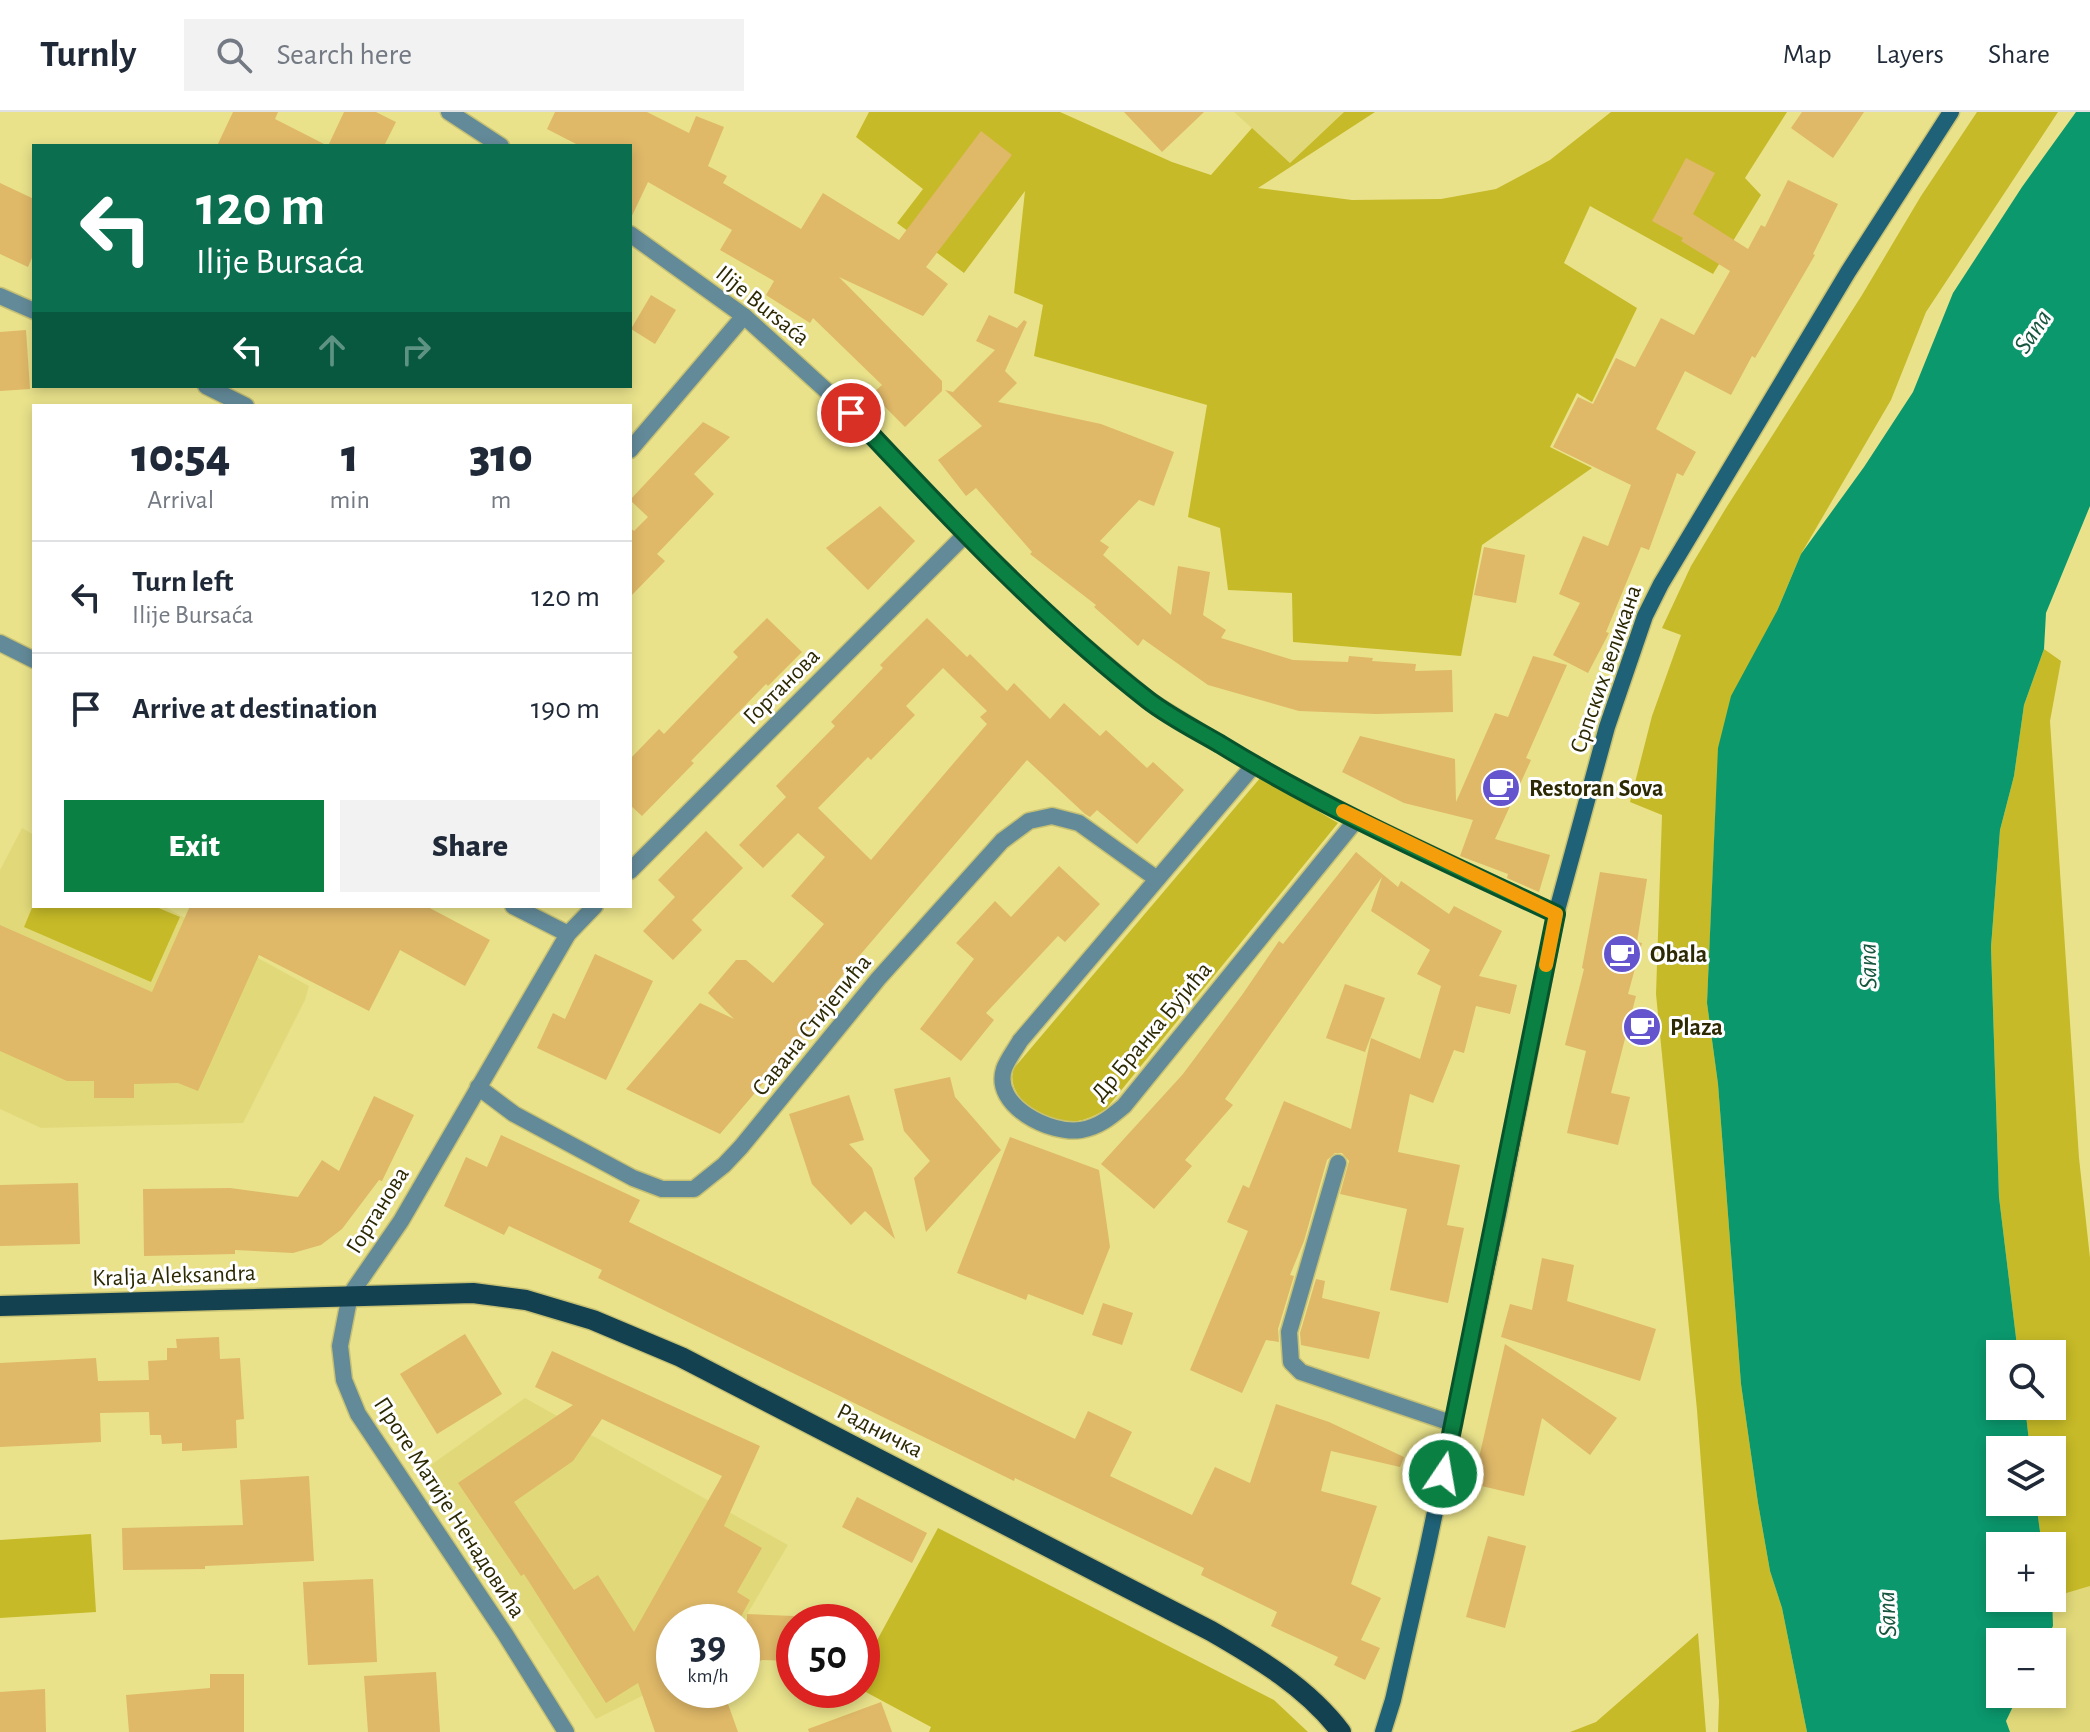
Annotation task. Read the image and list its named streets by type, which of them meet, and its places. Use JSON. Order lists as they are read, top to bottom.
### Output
{
  "streets": {
    "main road": ["Српских великана", "Kralja Aleksandra", "Радничка"],
    "street": [
      "Ilije Bursaća",
      "Гортанова",
      "Савана Стијепића",
      "Др Бранка Бујића",
      "Проте Матије Ненадовића"
    ]
  },
  "crossings": [
    ["Ilije Bursaća", "Српских великана"],
    ["Ilije Bursaća", "Гортанова"],
    ["Ilije Bursaća", "Др Бранка Бујића"],
    ["Гортанова", "Савана Стијепића"],
    ["Гортанова", "Kralja Aleksandra"],
    ["Гортанова", "Радничка"],
    ["Гортанова", "Проте Матије Ненадовића"],
    ["Савана Стијепића", "Др Бранка Бујића"],
    ["Kralja Aleksandra", "Радничка"],
    ["Kralja Aleksandra", "Проте Матије Ненадовића"],
    ["Радничка", "Проте Матије Ненадовића"]
  ],
  "water": ["Sana"],
  "places": {
    "cafe": ["Restoran Sova", "Obala", "Plaza"]
  },
  "page": {
    "header": "Turnly",
    "search": "Search here",
    "nav": ["Map", "Layers", "Share"],
    "turn": ["120 m", "Ilije Bursaća"],
    "eta": [
      "10:54",
      "Arrival",
      "1",
      "min",
      "310",
      "m"
    ],
    "list": [
      {
        "name": "Turn left",
        "note": "Ilije Bursaća",
        "value": "120 m"
      },
      {
        "name": "Arrive at destination",
        "value": "190 m"
      }
    ],
    "buttons": ["Exit", "Share"],
    "map_buttons": ["+", "−"],
    "speed": "39 km/h",
    "limit": "50"
  }
}
